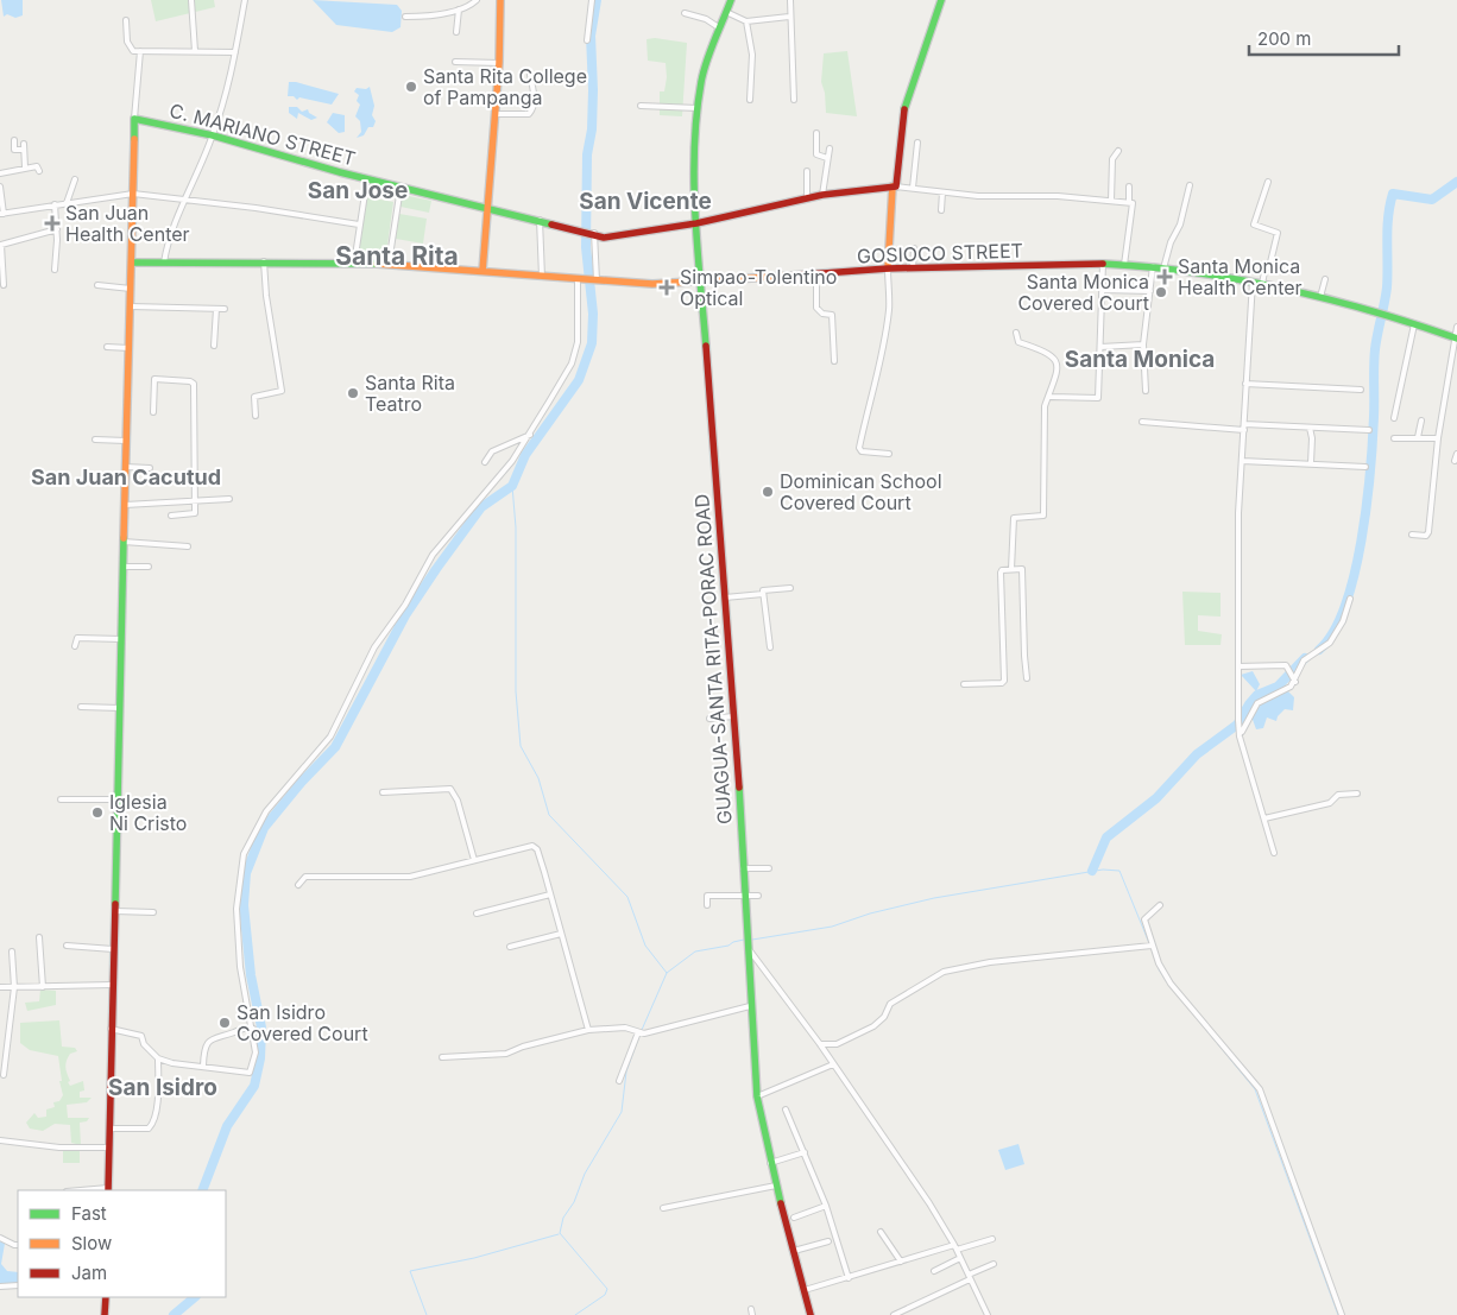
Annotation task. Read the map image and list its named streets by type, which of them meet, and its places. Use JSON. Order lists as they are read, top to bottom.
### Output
{
  "streets": {
    "street": ["C. MARIANO STREET", "GOSIOCO STREET", "GUAGUA-SANTA RITA-PORAC ROAD"]
  },
  "crossings": [
    ["C. MARIANO STREET", "GUAGUA-SANTA RITA-PORAC ROAD"],
    ["GOSIOCO STREET", "GUAGUA-SANTA RITA-PORAC ROAD"]
  ],
  "districts": [
    "San Jose",
    "San Vicente",
    "Santa Rita",
    "Santa Monica",
    "San Juan Cacutud",
    "San Isidro"
  ],
  "places": {
    "other": [
      "Santa Rita College of Pampanga",
      "Santa Monica Covered Court",
      "Santa Rita Teatro",
      "Dominican School Covered Court",
      "Iglesia Ni Cristo",
      "San Isidro Covered Court"
    ],
    "health": ["San Juan Health Center", "Santa Monica Health Center", "Simpao-Tolentino Optical"]
  },
  "legend": ["Fast", "Slow", "Jam"],
  "scale_bar": "200 m"
}
